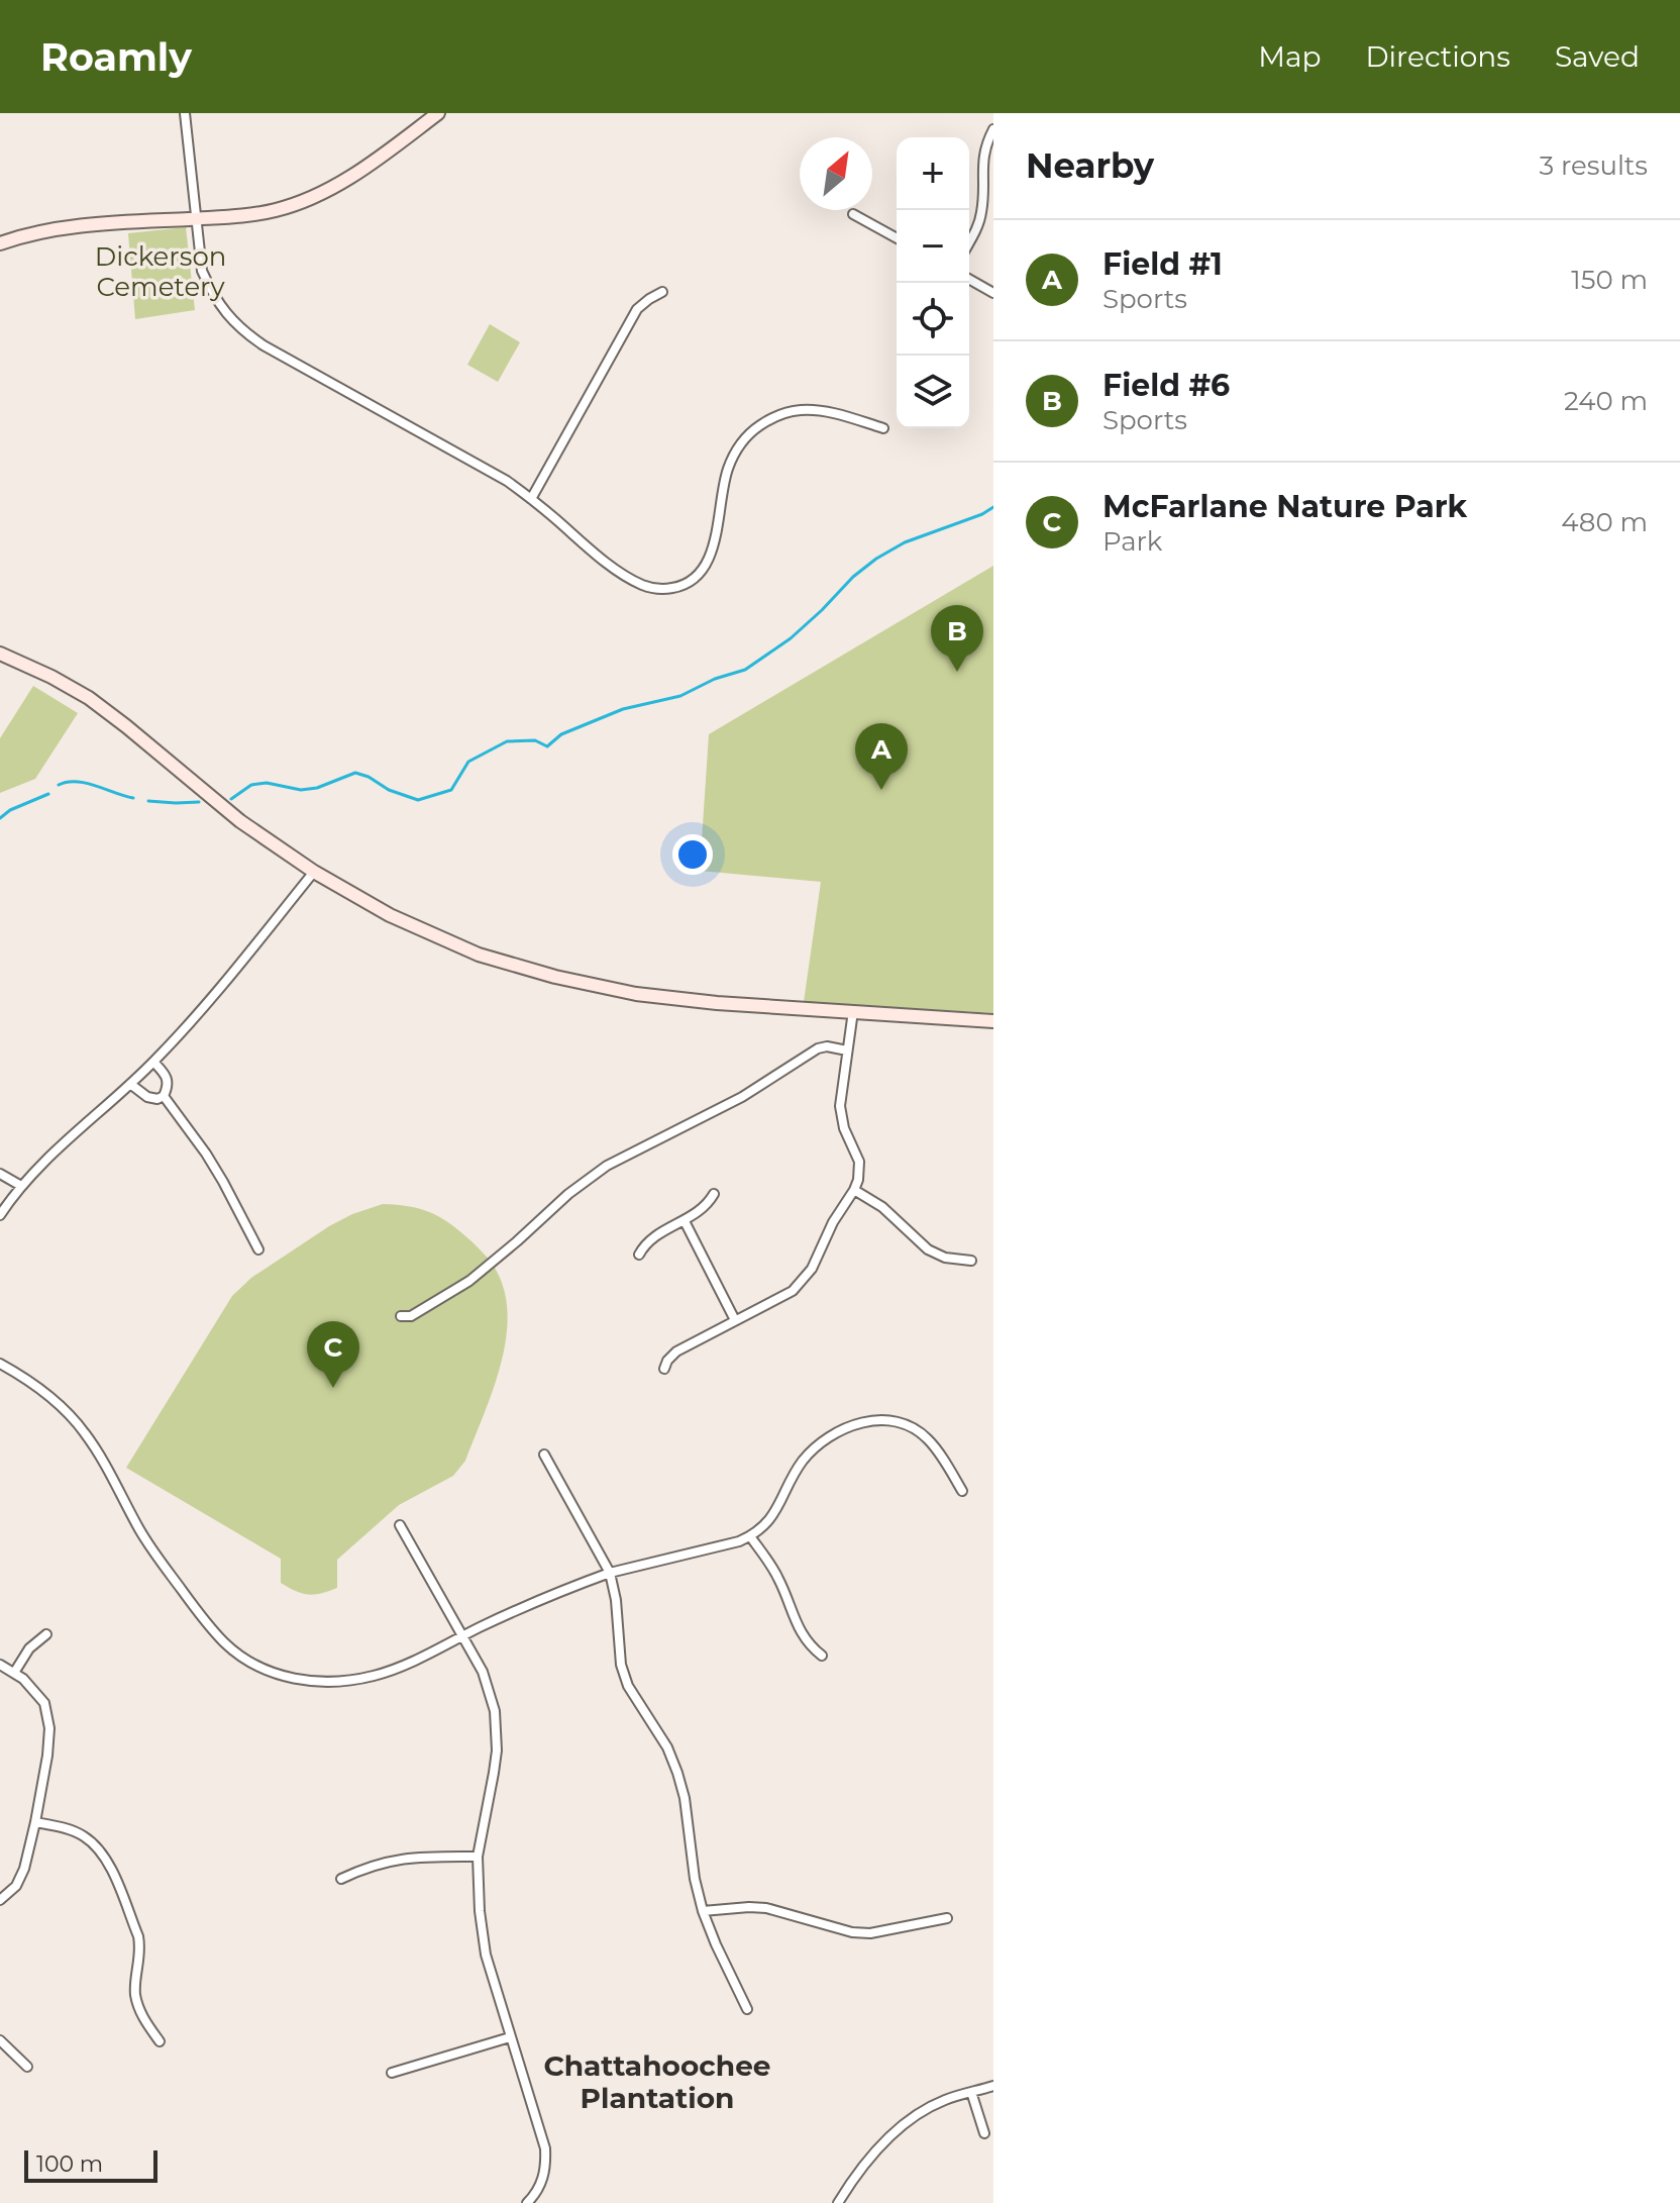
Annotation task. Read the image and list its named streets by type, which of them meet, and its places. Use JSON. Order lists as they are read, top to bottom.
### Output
{
  "districts": ["Chattahoochee Plantation"],
  "parks": ["Dickerson Cemetery"],
  "scale_bar": "100 m",
  "north": "top right",
  "page": {
    "header": "Roamly",
    "nav": ["Map", "Directions", "Saved"],
    "heading": ["Nearby", "3 results"],
    "map_buttons": ["+", "−"],
    "list": [
      {
        "mark": "A",
        "name": "Field #1",
        "note": "Sports",
        "value": "150 m"
      },
      {
        "mark": "B",
        "name": "Field #6",
        "note": "Sports",
        "value": "240 m"
      },
      {
        "mark": "C",
        "name": "McFarlane Nature Park",
        "note": "Park",
        "value": "480 m"
      }
    ],
    "pins": ["B", "A", "C"],
    "scale": "100 m"
  }
}
